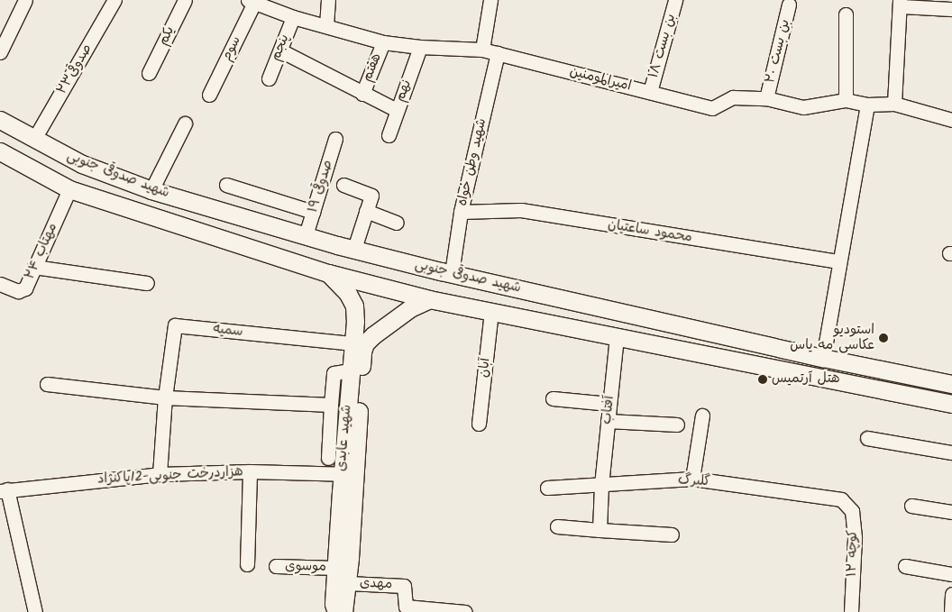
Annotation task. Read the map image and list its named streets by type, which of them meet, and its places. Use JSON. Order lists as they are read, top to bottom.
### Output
{
  "streets": {
    "main road": ["شهید صدوقی جنوبی", "شهید عابدی"],
    "street": [
      "یکم",
      "بن بست ۱۸",
      "پنجم",
      "سوم",
      "بن بست ۲۰",
      "هفتم",
      "صدوقی۲۳",
      "امیرالمومنین",
      "نهم",
      "شهید وطن خواه",
      "صدوقی ۱۹",
      "محمود ساعتیان",
      "مهتاب ۲۴",
      "سمیه",
      "آبان",
      "آفتاب",
      "هزاردرخت جنوبی-12پاکنژاد",
      "گلبرگ",
      "کوچه ۱۲",
      "موسوی",
      "مهدی"
    ]
  },
  "crossings": [
    ["بن بست ۱۸", "امیرالمومنین"],
    ["پنجم", "امیرالمومنین"],
    ["سوم", "امیرالمومنین"],
    ["بن بست ۲۰", "امیرالمومنین"],
    ["هفتم", "امیرالمومنین"],
    ["صدوقی۲۳", "شهید صدوقی جنوبی"],
    ["امیرالمومنین", "نهم"],
    ["امیرالمومنین", "شهید وطن خواه"],
    ["شهید وطن خواه", "شهید صدوقی جنوبی"],
    ["شهید وطن خواه", "محمود ساعتیان"],
    ["شهید صدوقی جنوبی", "صدوقی ۱۹"],
    ["شهید صدوقی جنوبی", "مهتاب ۲۴"],
    ["شهید صدوقی جنوبی", "آبان"],
    ["شهید صدوقی جنوبی", "آفتاب"],
    ["شهید صدوقی جنوبی", "شهید عابدی"],
    ["سمیه", "شهید عابدی"],
    ["آفتاب", "گلبرگ"],
    ["شهید عابدی", "هزاردرخت جنوبی-12پاکنژاد"],
    ["شهید عابدی", "موسوی"],
    ["شهید عابدی", "مهدی"],
    ["گلبرگ", "کوچه ۱۲"]
  ],
  "places": ["استودیو عکاسی مه یاس", "هتل آرتمیس"]
}
